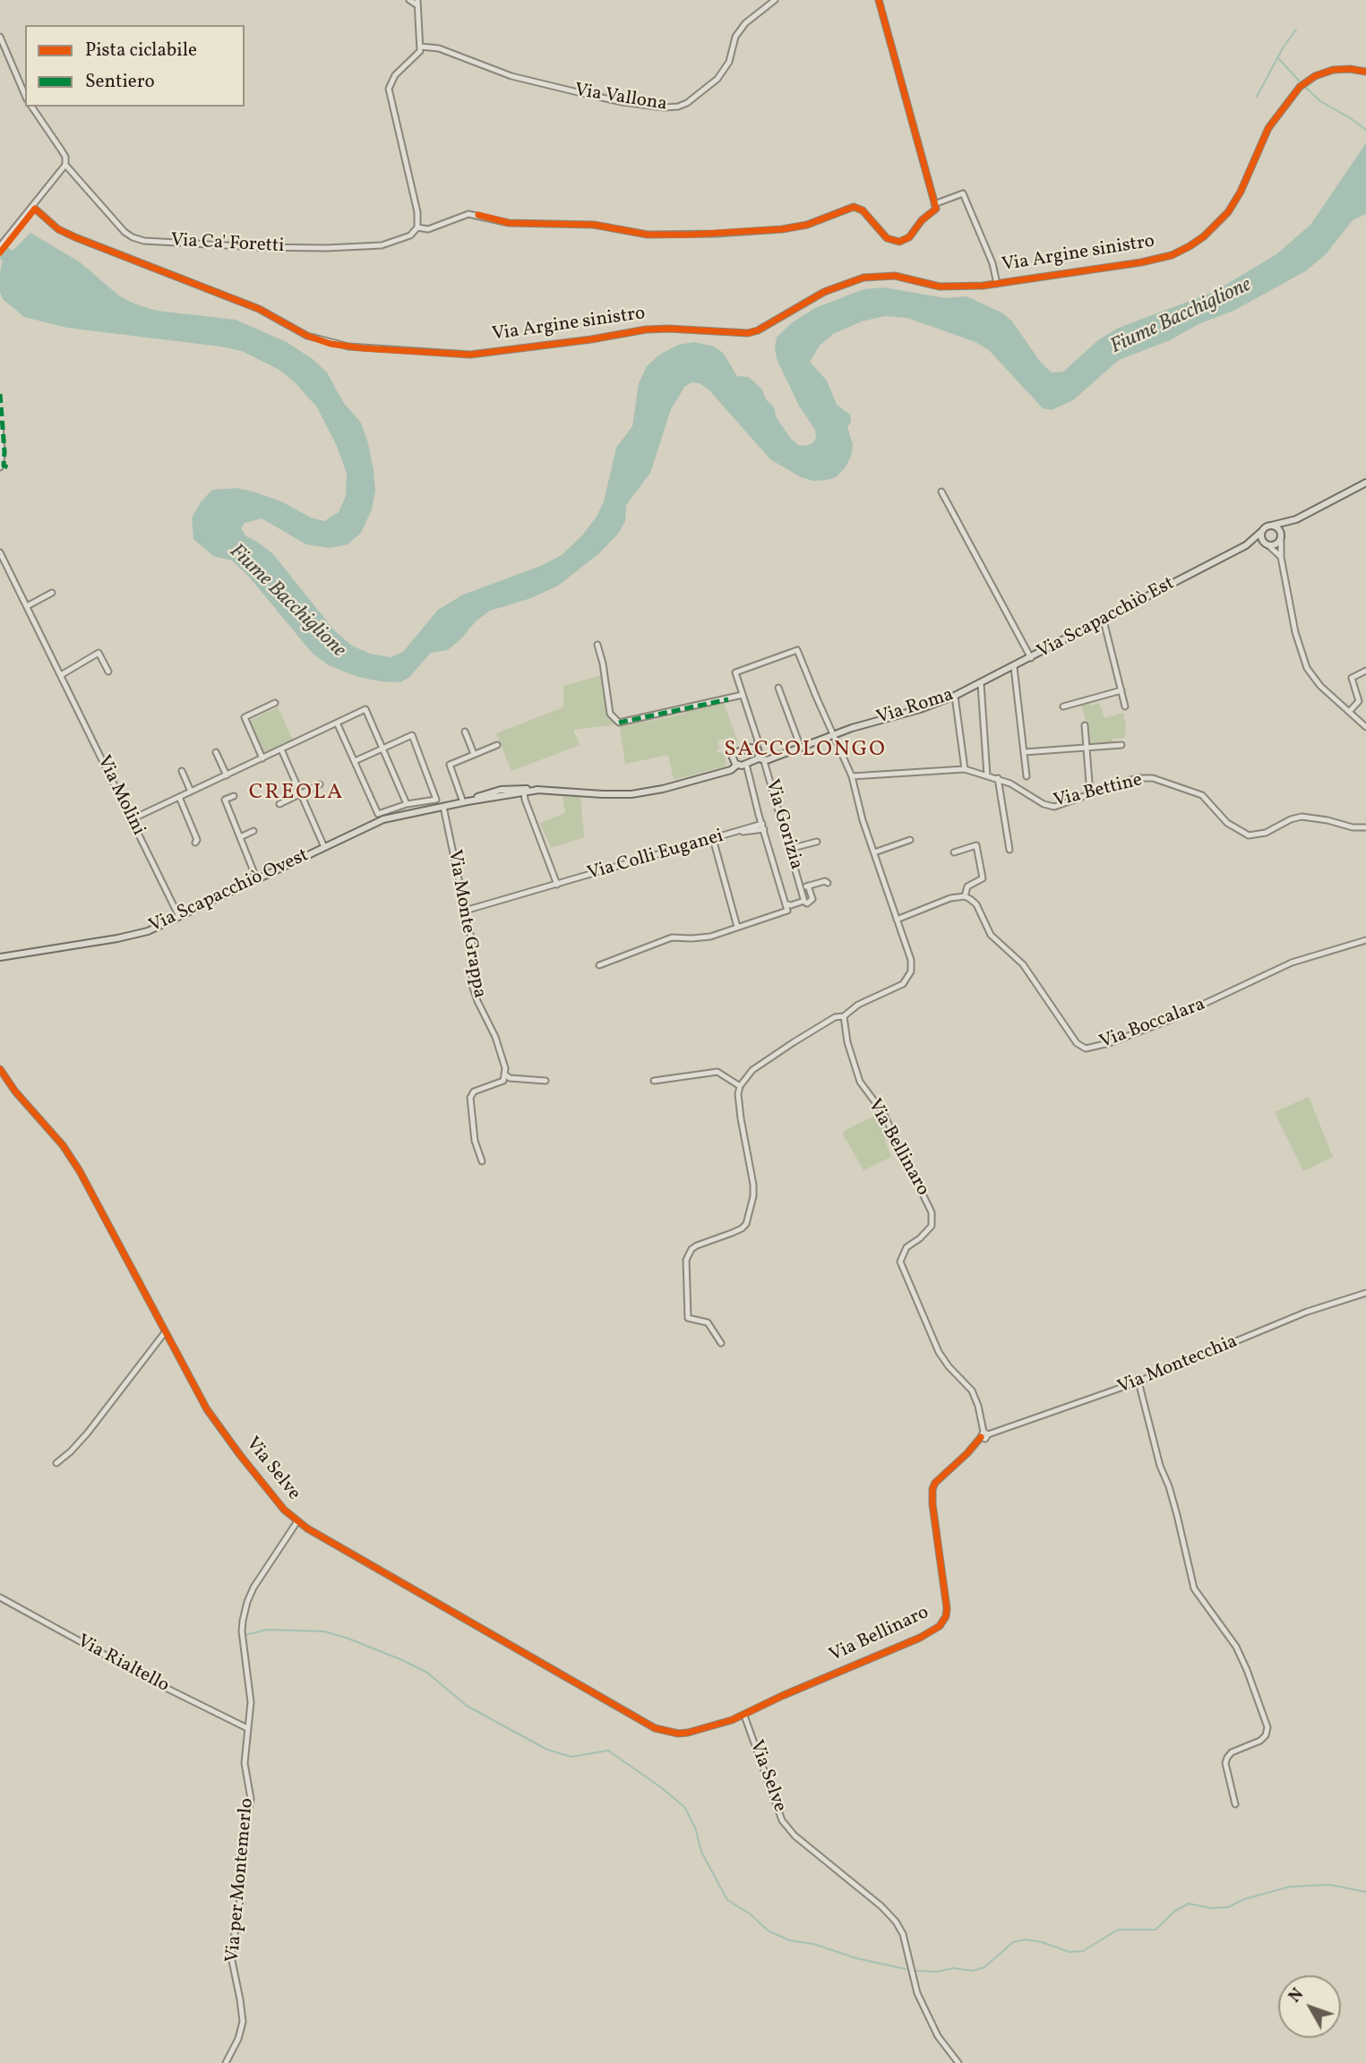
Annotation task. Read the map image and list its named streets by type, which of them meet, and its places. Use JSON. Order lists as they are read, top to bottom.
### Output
{
  "streets": {
    "main road": ["Via Scapacchiò Est", "Via Roma", "Via Scapacchiò Ovest"],
    "street": [
      "Via Vallona",
      "Via Ca' Foretti",
      "Via Argine sinistro",
      "Via Bettine",
      "Via Molini",
      "Via Gorizia",
      "Via Colli Euganei",
      "Via Monte Grappa",
      "Via Boccalara",
      "Via Bellinaro",
      "Via Montecchia",
      "Via Selve",
      "Via Rialtello",
      "Via per Montemerlo"
    ]
  },
  "crossings": [
    ["Via Scapacchiò Est", "Via Roma"],
    ["Via Roma", "Via Gorizia"],
    ["Via Molini", "Via Scapacchiò Ovest"],
    ["Via Colli Euganei", "Via Monte Grappa"],
    ["Via Scapacchiò Ovest", "Via Monte Grappa"],
    ["Via Bellinaro", "Via Montecchia"],
    ["Via Bellinaro", "Via Selve"],
    ["Via Selve", "Via per Montemerlo"],
    ["Via Rialtello", "Via per Montemerlo"]
  ],
  "districts": ["SACCOLONGO", "CREOLA"],
  "water": ["Fiume Bacchiglione"],
  "legend": ["Pista ciclabile", "Sentiero"],
  "north": "top left"
}
